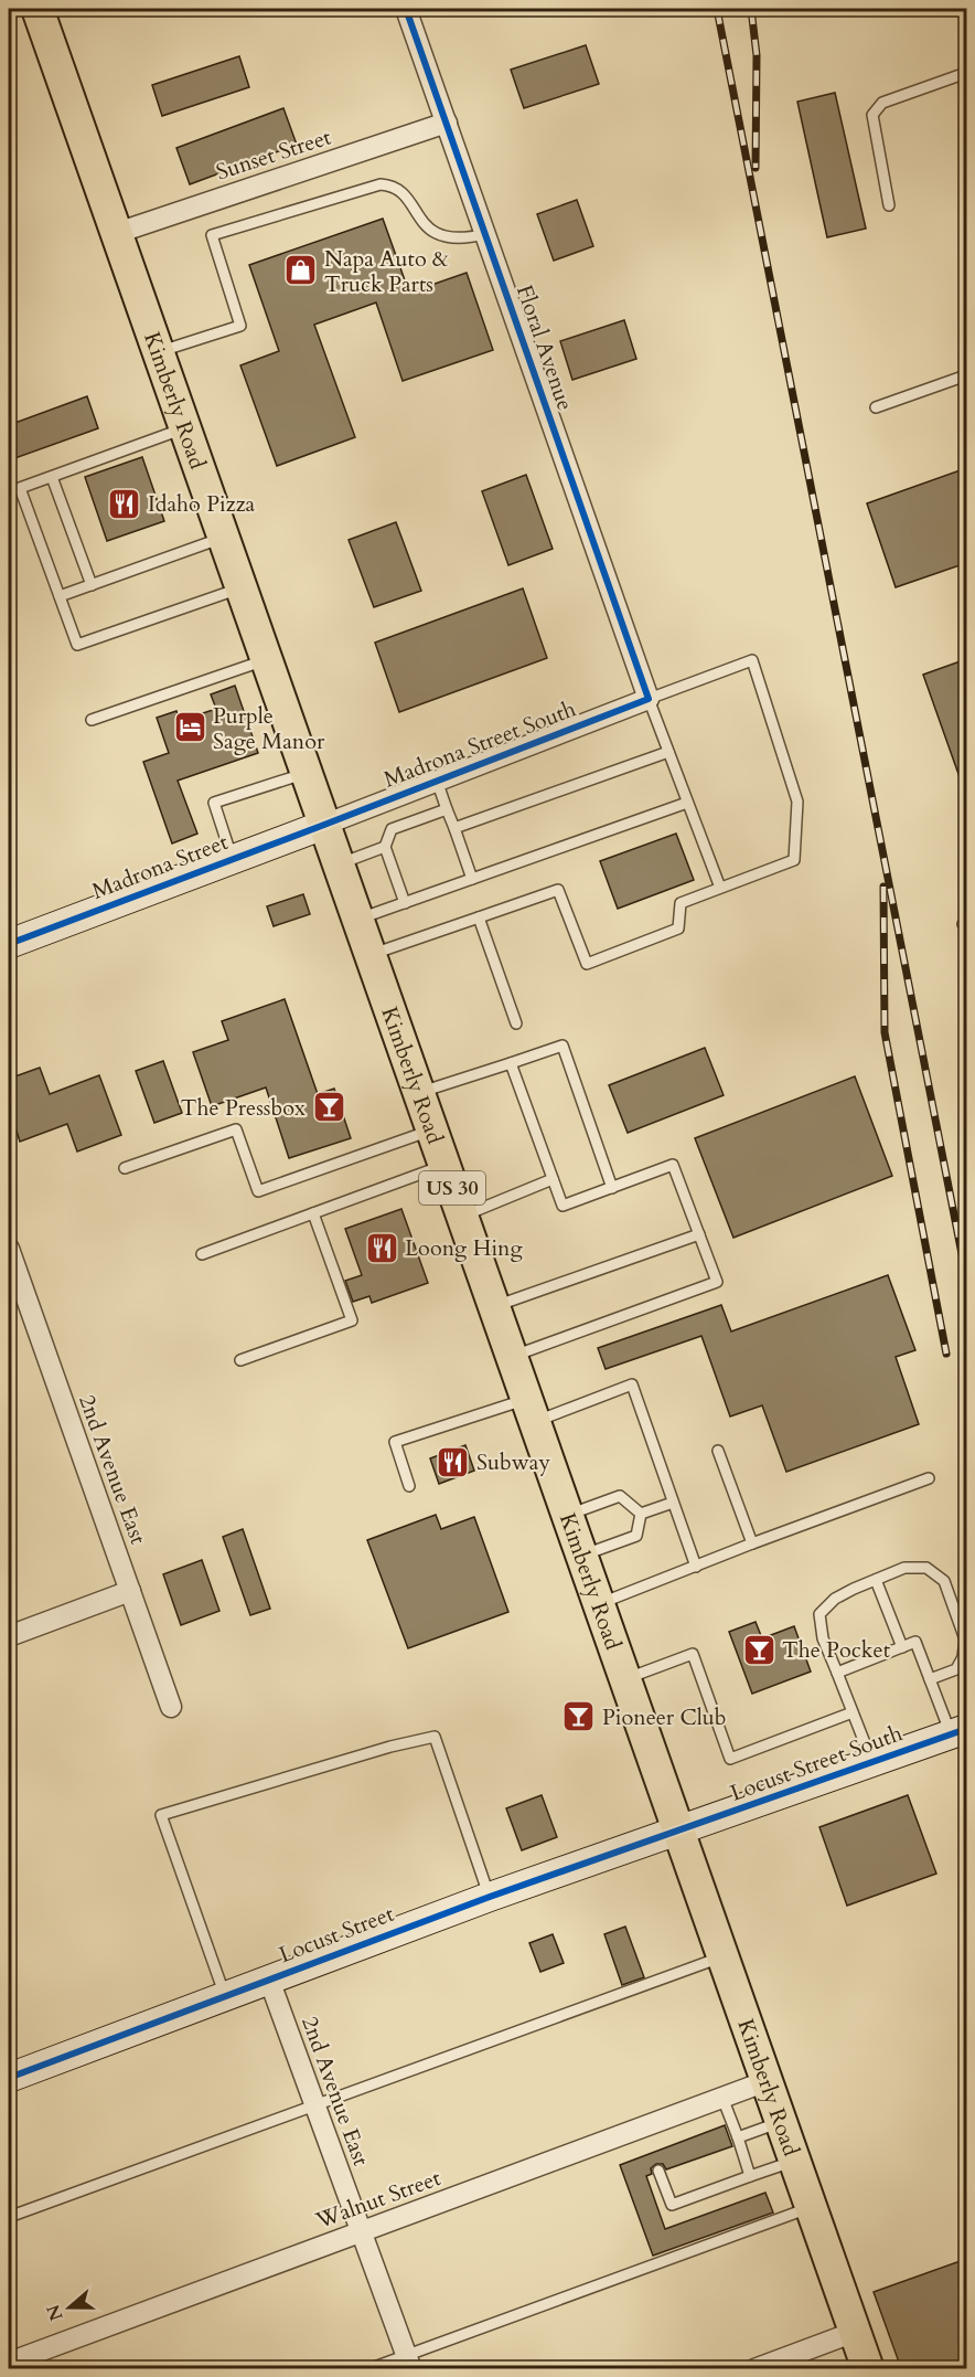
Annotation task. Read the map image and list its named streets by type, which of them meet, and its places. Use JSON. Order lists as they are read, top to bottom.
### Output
{
  "streets": {
    "main road": ["Kimberly Road", "US 30"],
    "street": [
      "Sunset Street",
      "Floral Avenue",
      "Madrona Street South",
      "Madrona Street",
      "2nd Avenue East",
      "Locust Street South",
      "Locust Street",
      "Walnut Street"
    ]
  },
  "crossings": [
    ["Sunset Street", "Floral Avenue"],
    ["Sunset Street", "Kimberly Road"],
    ["Floral Avenue", "Madrona Street South"],
    ["Kimberly Road", "Madrona Street South"],
    ["Kimberly Road", "Madrona Street"],
    ["Kimberly Road", "Locust Street South"],
    ["Kimberly Road", "Locust Street"],
    ["Kimberly Road", "Walnut Street"],
    ["Madrona Street South", "Madrona Street"],
    ["2nd Avenue East", "Locust Street"],
    ["2nd Avenue East", "Walnut Street"],
    ["Locust Street South", "Locust Street"]
  ],
  "places": {
    "shop": ["Napa Auto & Truck Parts"],
    "restaurant": ["Idaho Pizza", "Loong Hing", "Subway"],
    "hotel": ["Purple Sage Manor"],
    "bar": ["The Pressbox", "The Pocket", "Pioneer Club"]
  },
  "north": "left"
}
